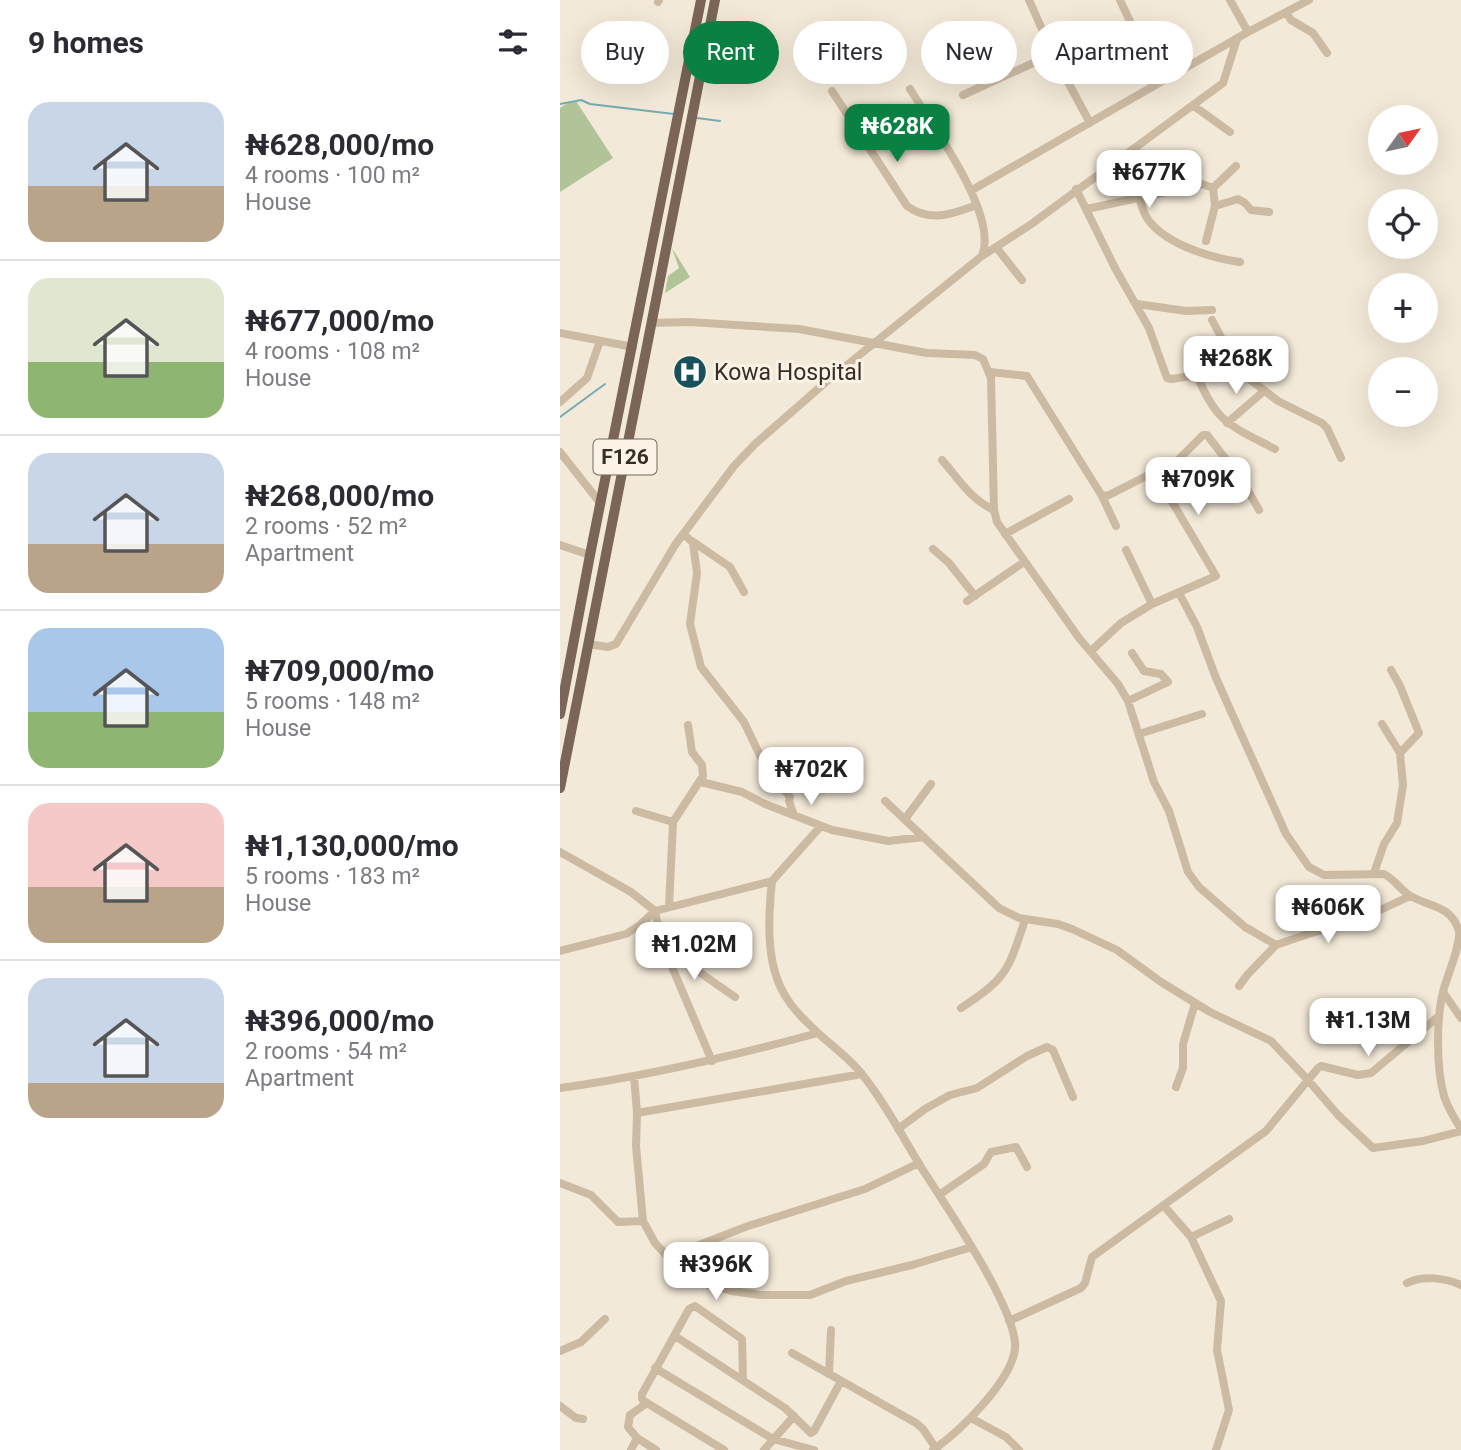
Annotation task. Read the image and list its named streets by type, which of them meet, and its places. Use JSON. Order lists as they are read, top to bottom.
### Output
{
  "streets": {
    "main road": ["F126"]
  },
  "places": {
    "hospital": ["Kowa Hospital"]
  },
  "north": "top right",
  "page": {
    "heading": "9 homes",
    "chip": [
      "Buy",
      "Rent",
      "Filters",
      "New",
      "Apartment"
    ],
    "list": [
      {
        "name": "₦628,000/mo",
        "note": "4 rooms · 100 m² · House"
      },
      {
        "name": "₦677,000/mo",
        "note": "4 rooms · 108 m² · House"
      },
      {
        "name": "₦268,000/mo",
        "note": "2 rooms · 52 m² · Apartment"
      },
      {
        "name": "₦709,000/mo",
        "note": "5 rooms · 148 m² · House"
      },
      {
        "name": "₦1,130,000/mo",
        "note": "5 rooms · 183 m² · House"
      },
      {
        "name": "₦396,000/mo",
        "note": "2 rooms · 54 m² · Apartment"
      }
    ],
    "price": [
      "₦628K",
      "₦677K",
      "₦268K",
      "₦709K",
      "₦702K",
      "₦606K",
      "₦1.02M",
      "₦1.13M",
      "₦396K"
    ],
    "map_buttons": ["+", "−"]
  }
}
